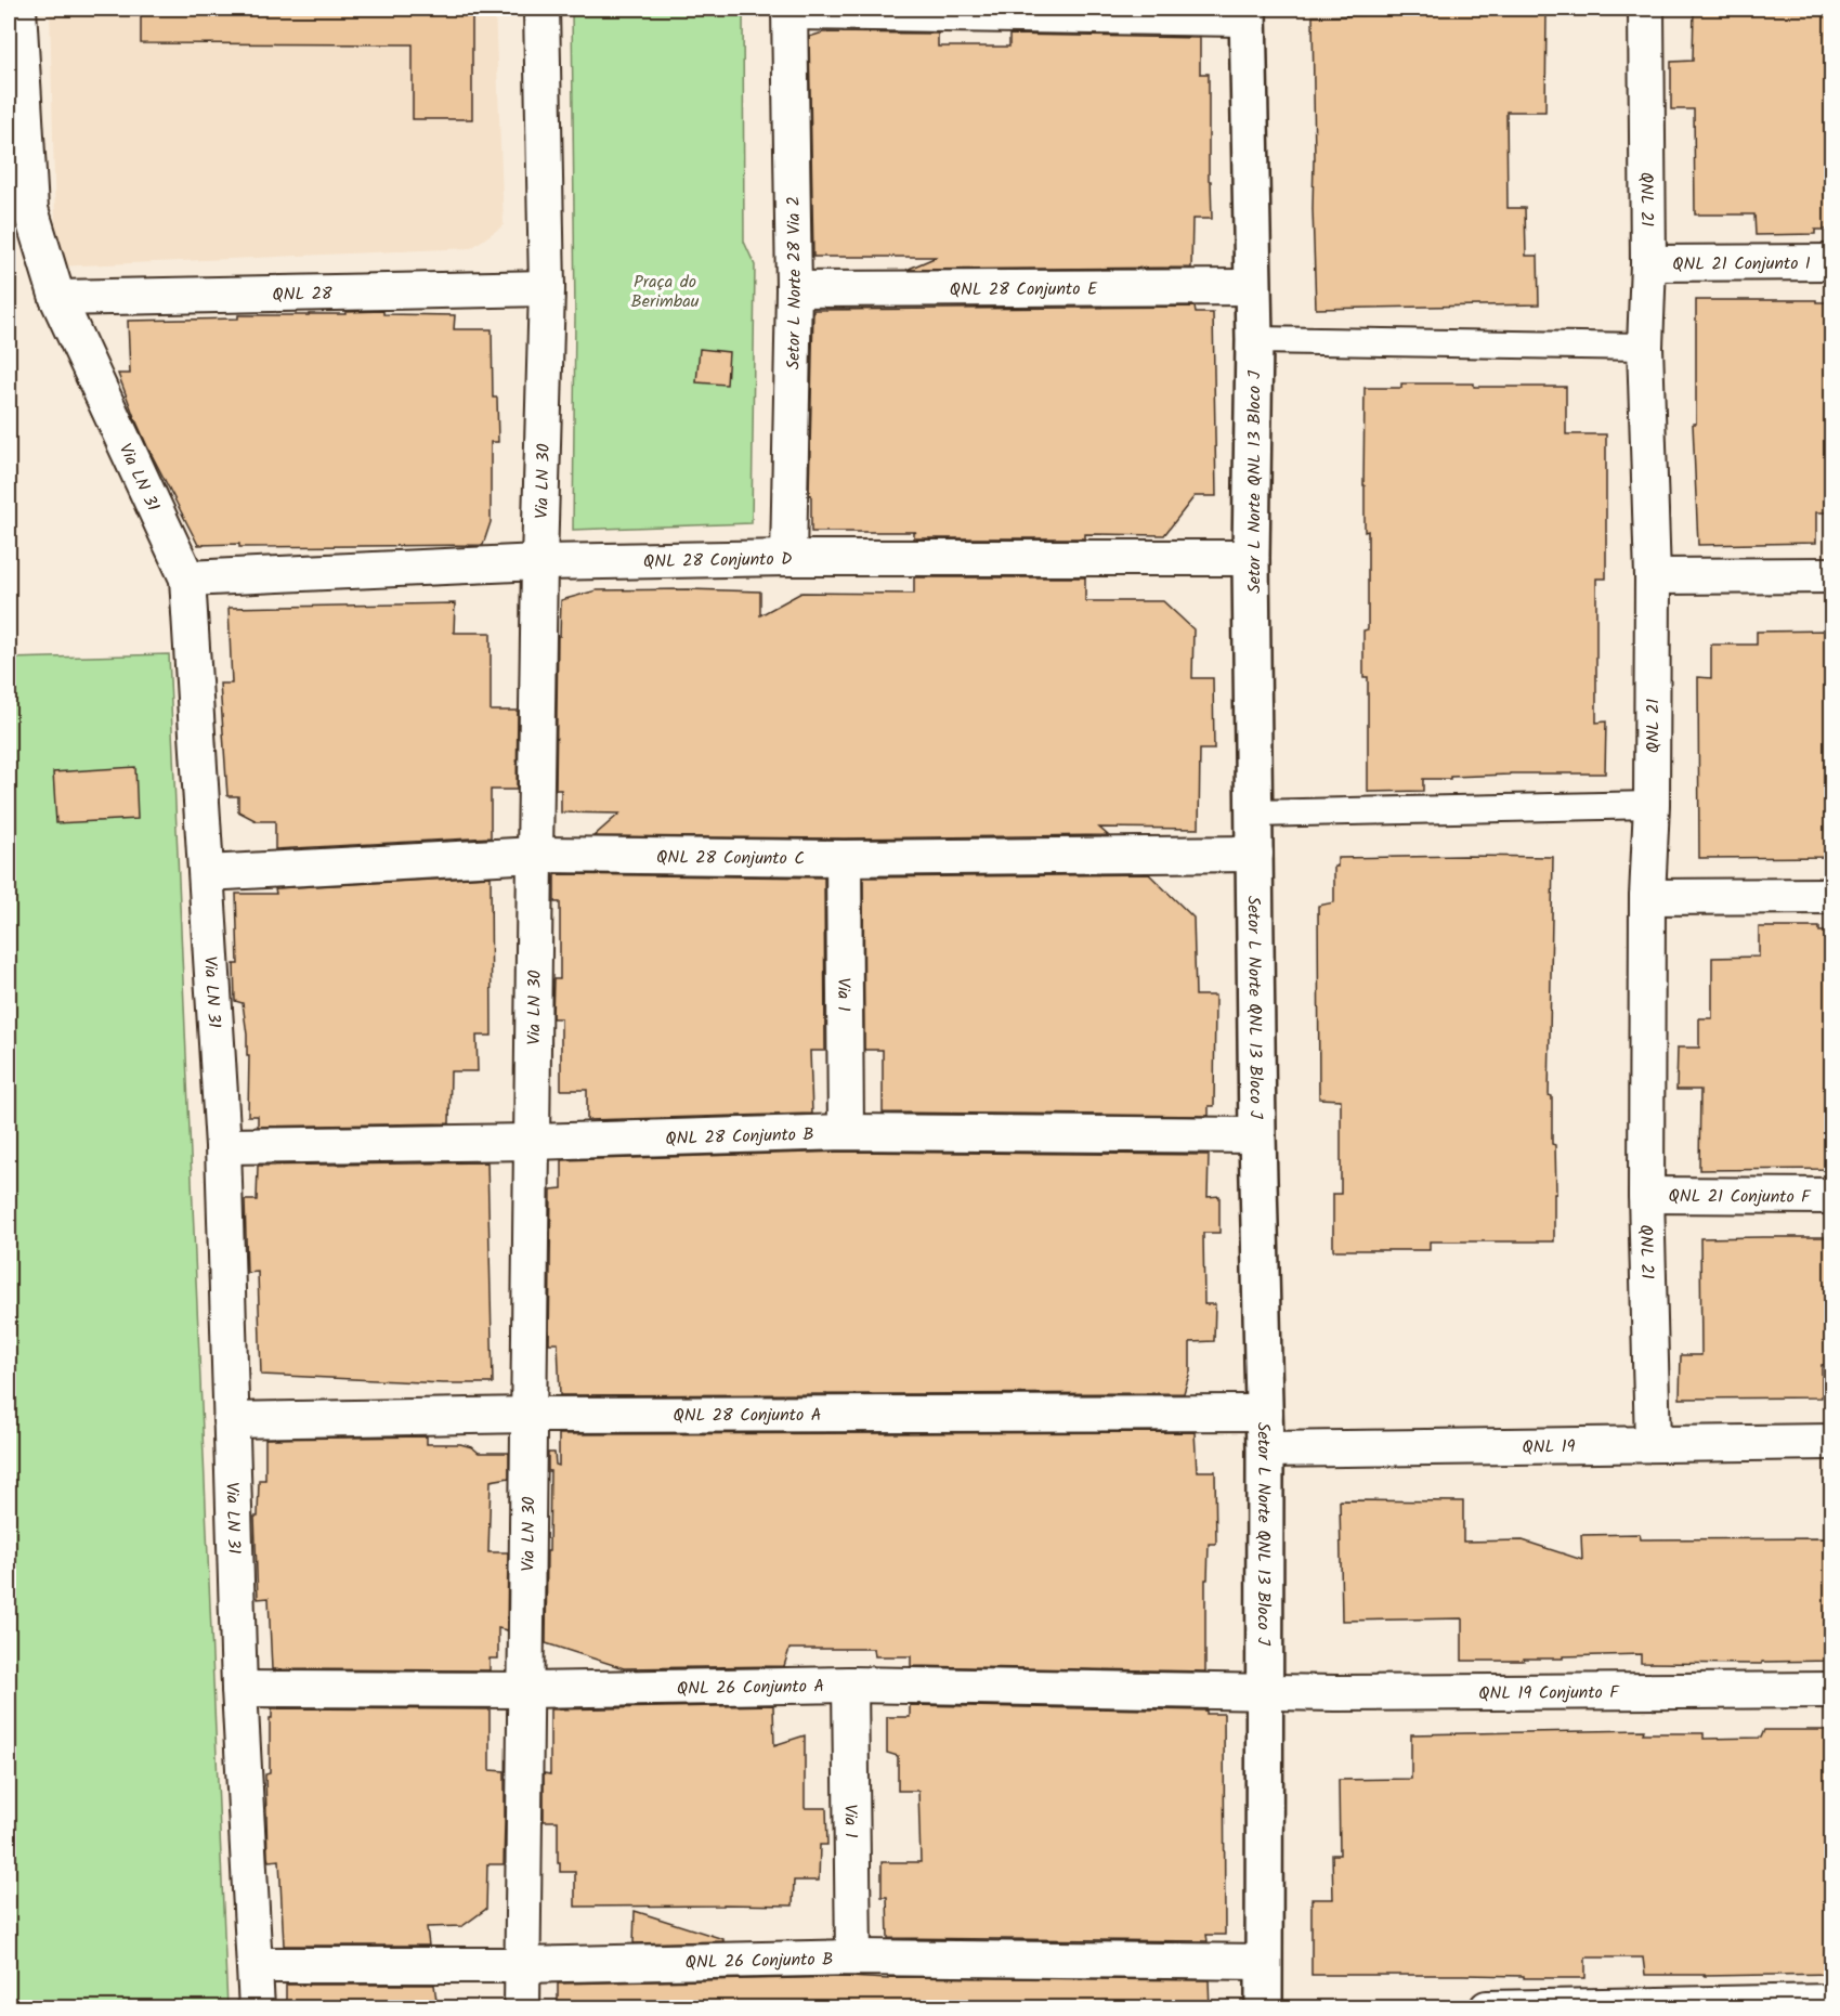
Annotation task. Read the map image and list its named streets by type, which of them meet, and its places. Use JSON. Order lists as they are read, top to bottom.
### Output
{
  "streets": {
    "street": [
      "QNL 21",
      "QNL 21 Conjunto I",
      "Setor L Norte 28 Via 2",
      "QNL 28 Conjunto E",
      "QNL 28",
      "Via LN 31",
      "Via LN 30",
      "Setor L Norte QNL 13 Bloco J",
      "QNL 28 Conjunto D",
      "QNL 28 Conjunto C",
      "Via 1",
      "QNL 28 Conjunto B",
      "QNL 21 Conjunto F",
      "QNL 28 Conjunto A",
      "QNL 19",
      "QNL 26 Conjunto A",
      "QNL 19 Conjunto F",
      "QNL 26 Conjunto B"
    ]
  },
  "crossings": [
    ["QNL 21", "QNL 21 Conjunto I"],
    ["QNL 21", "QNL 21 Conjunto F"],
    ["QNL 21", "QNL 19"],
    ["Setor L Norte 28 Via 2", "QNL 28 Conjunto E"],
    ["Setor L Norte 28 Via 2", "QNL 28 Conjunto D"],
    ["QNL 28 Conjunto E", "Setor L Norte QNL 13 Bloco J"],
    ["QNL 28", "Via LN 31"],
    ["QNL 28", "Via LN 30"],
    ["Via LN 31", "QNL 28 Conjunto D"],
    ["Via LN 31", "QNL 28 Conjunto C"],
    ["Via LN 31", "QNL 28 Conjunto B"],
    ["Via LN 31", "QNL 28 Conjunto A"],
    ["Via LN 31", "QNL 26 Conjunto A"],
    ["Via LN 31", "QNL 26 Conjunto B"],
    ["Via LN 30", "QNL 28 Conjunto D"],
    ["Via LN 30", "QNL 28 Conjunto C"],
    ["Via LN 30", "QNL 28 Conjunto B"],
    ["Via LN 30", "QNL 28 Conjunto A"],
    ["Via LN 30", "QNL 26 Conjunto A"],
    ["Via LN 30", "QNL 26 Conjunto B"],
    ["Setor L Norte QNL 13 Bloco J", "QNL 28 Conjunto D"],
    ["Setor L Norte QNL 13 Bloco J", "QNL 28 Conjunto C"],
    ["Setor L Norte QNL 13 Bloco J", "QNL 28 Conjunto B"],
    ["Setor L Norte QNL 13 Bloco J", "QNL 28 Conjunto A"],
    ["Setor L Norte QNL 13 Bloco J", "QNL 19"],
    ["Setor L Norte QNL 13 Bloco J", "QNL 26 Conjunto A"],
    ["Setor L Norte QNL 13 Bloco J", "QNL 19 Conjunto F"],
    ["Setor L Norte QNL 13 Bloco J", "QNL 26 Conjunto B"],
    ["QNL 28 Conjunto C", "Via 1"],
    ["Via 1", "QNL 28 Conjunto B"],
    ["Via 1", "QNL 26 Conjunto A"],
    ["Via 1", "QNL 26 Conjunto B"],
    ["QNL 26 Conjunto A", "QNL 19 Conjunto F"]
  ],
  "parks": ["Praça do Berimbau"]
}
